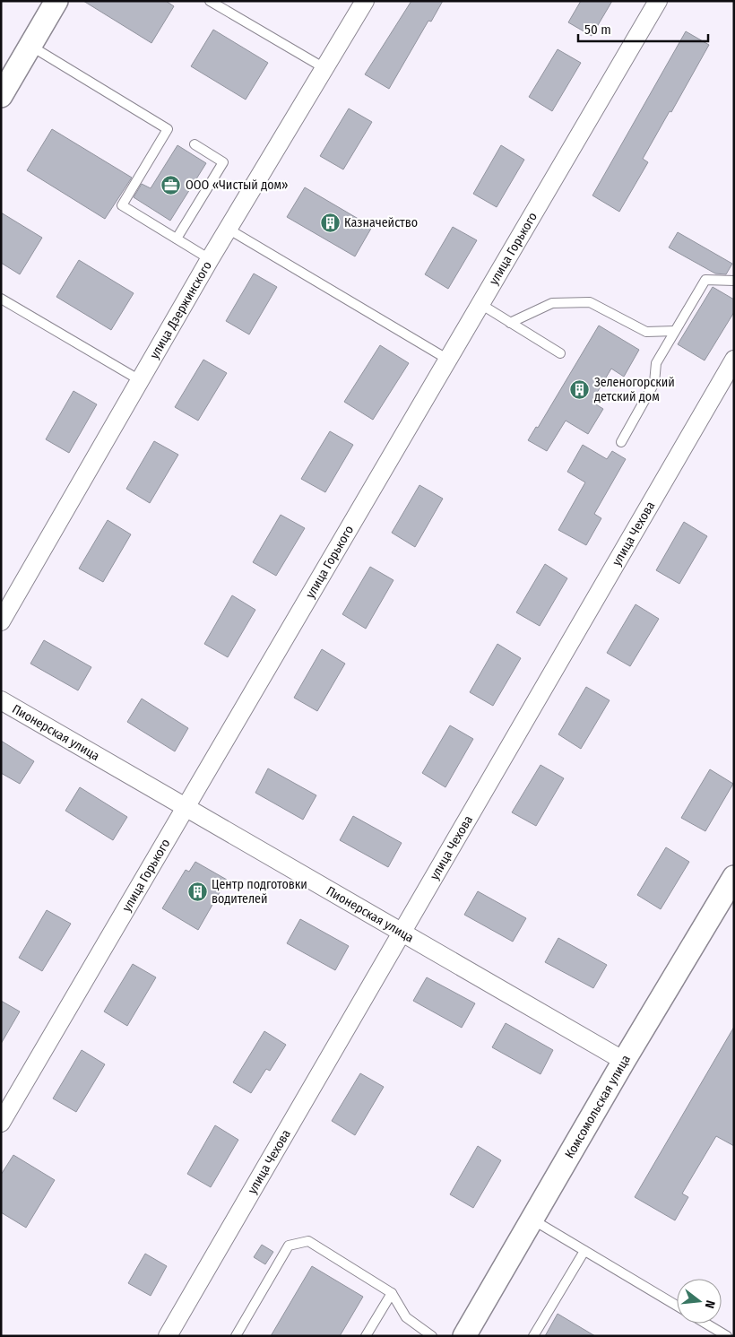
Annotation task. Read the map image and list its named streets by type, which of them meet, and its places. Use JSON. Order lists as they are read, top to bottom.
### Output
{
  "streets": {
    "street": [
      "улица Горького",
      "улица Дзержинского",
      "улица Чехова",
      "Пионерская улица",
      "Комсомольская улица"
    ]
  },
  "crossings": [
    ["улица Горького", "Пионерская улица"],
    ["улица Чехова", "Пионерская улица"],
    ["Пионерская улица", "Комсомольская улица"]
  ],
  "places": {
    "office": ["ООО «Чистый дом»"],
    "building": ["Казначейство", "Зеленогорский детский дом", "Центр подготовки водителей"]
  },
  "scale_bar": "50 m",
  "north": "right"
}
